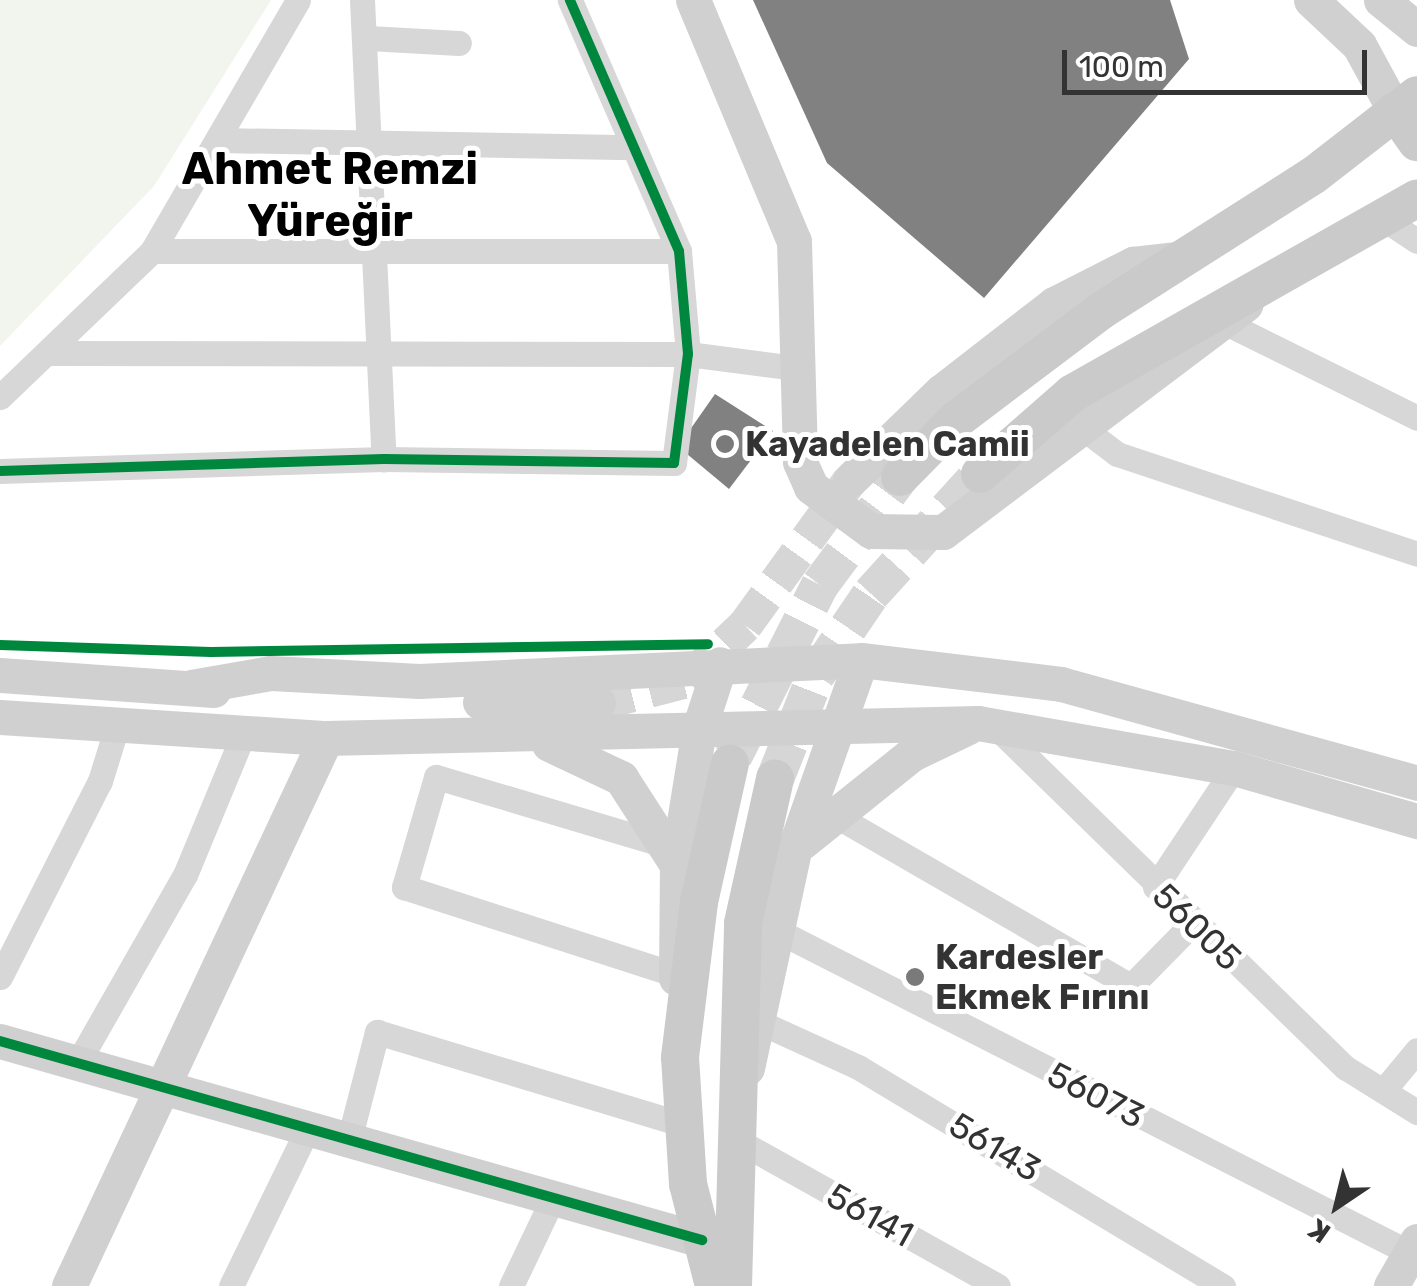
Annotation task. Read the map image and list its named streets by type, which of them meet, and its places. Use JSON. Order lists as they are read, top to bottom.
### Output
{
  "streets": {
    "street": [
      "56005",
      "56073",
      "56143",
      "56141"
    ]
  },
  "districts": ["Ahmet Remzi Yüreğir"],
  "places": ["Kayadelen Camii", "Kardesler Ekmek Fırını"],
  "scale_bar": "100 m",
  "north": "bottom left"
}
